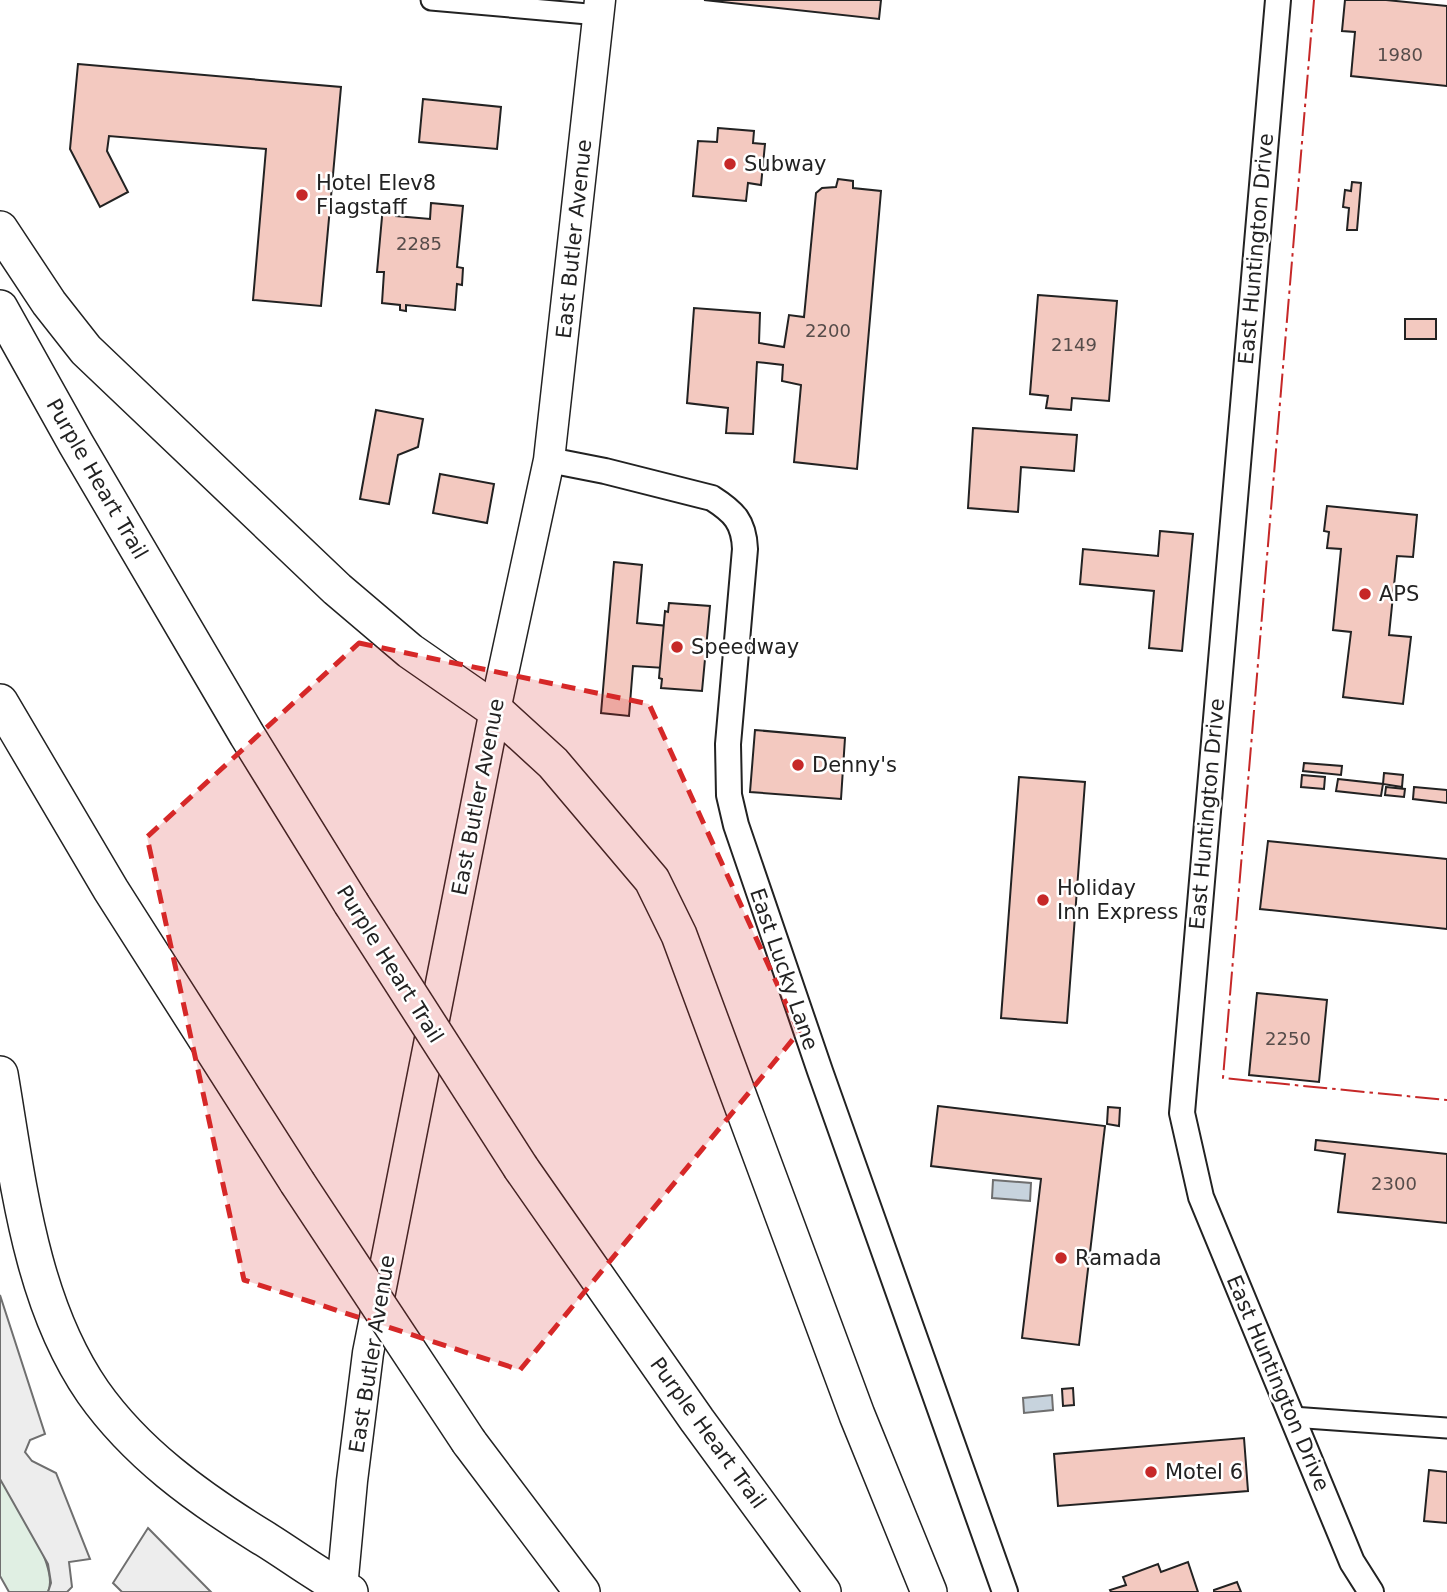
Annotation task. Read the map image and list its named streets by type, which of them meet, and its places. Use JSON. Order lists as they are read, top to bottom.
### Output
{
  "streets": {
    "highway": ["Purple Heart Trail"],
    "main road": ["East Butler Avenue"],
    "street": ["East Huntington Drive", "East Lucky Lane"]
  },
  "crossings": [
    ["East Butler Avenue", "East Lucky Lane"]
  ],
  "places": [
    "Subway",
    "Hotel Elev8 Flagstaff",
    "APS",
    "Speedway",
    "Denny's",
    "Holiday Inn Express",
    "Ramada",
    "Motel 6"
  ],
  "house_numbers": [
    "1980",
    "2285",
    "2200",
    "2149",
    "2250",
    "2300"
  ]
}
